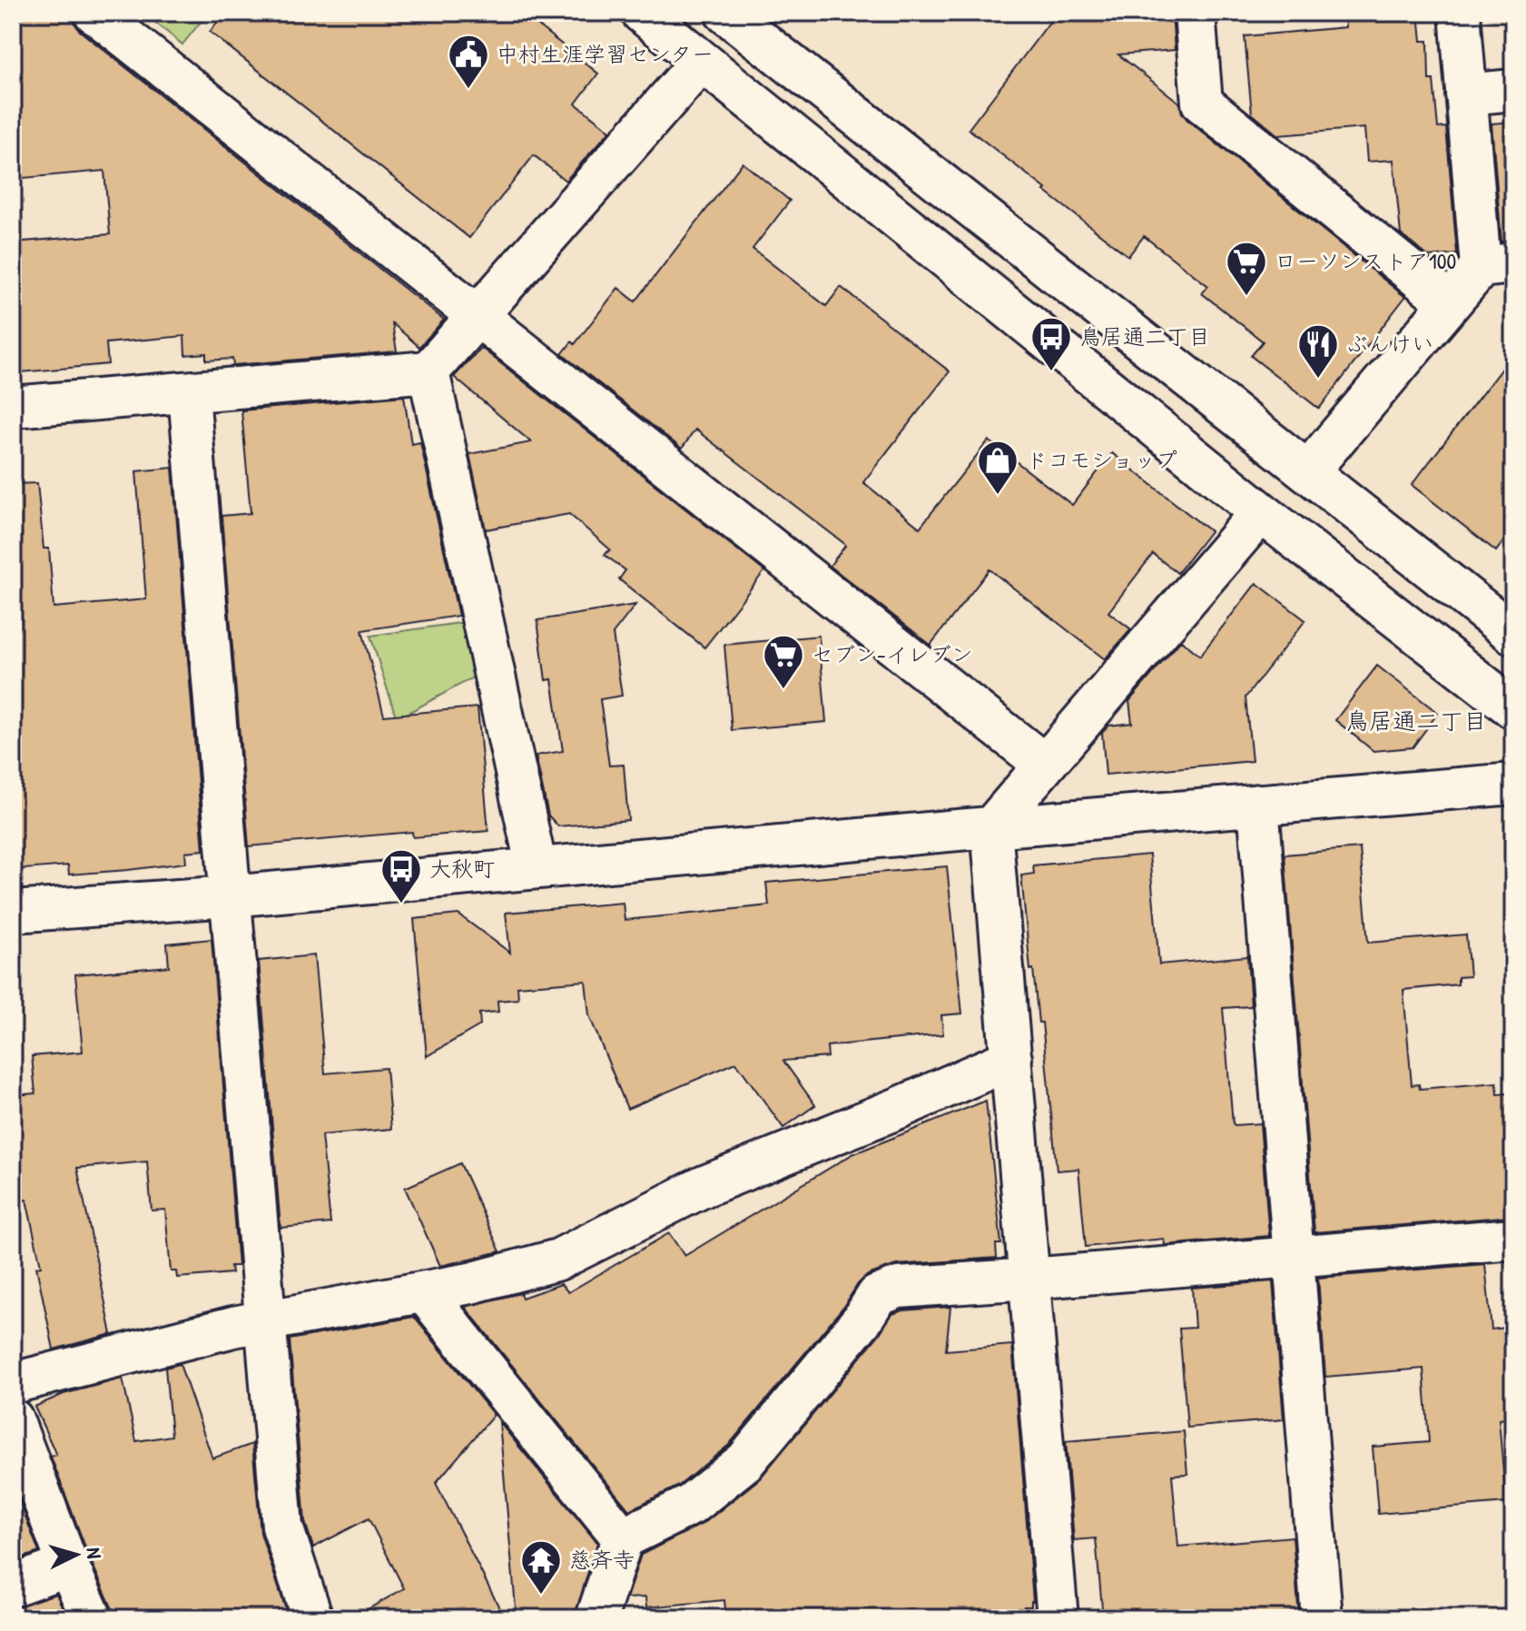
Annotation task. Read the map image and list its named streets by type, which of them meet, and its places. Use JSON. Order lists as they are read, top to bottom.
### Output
{
  "districts": ["鳥居通二丁目"],
  "places": {
    "public building": ["中村生涯学習センター"],
    "supermarket": ["ローソンストア100", "セブン-イレブン"],
    "bus stop": ["鳥居通二丁目", "大秋町"],
    "restaurant": ["ぶんけい"],
    "shop": ["ドコモショップ"],
    "temple": ["慈斉寺"]
  },
  "north": "right"
}
